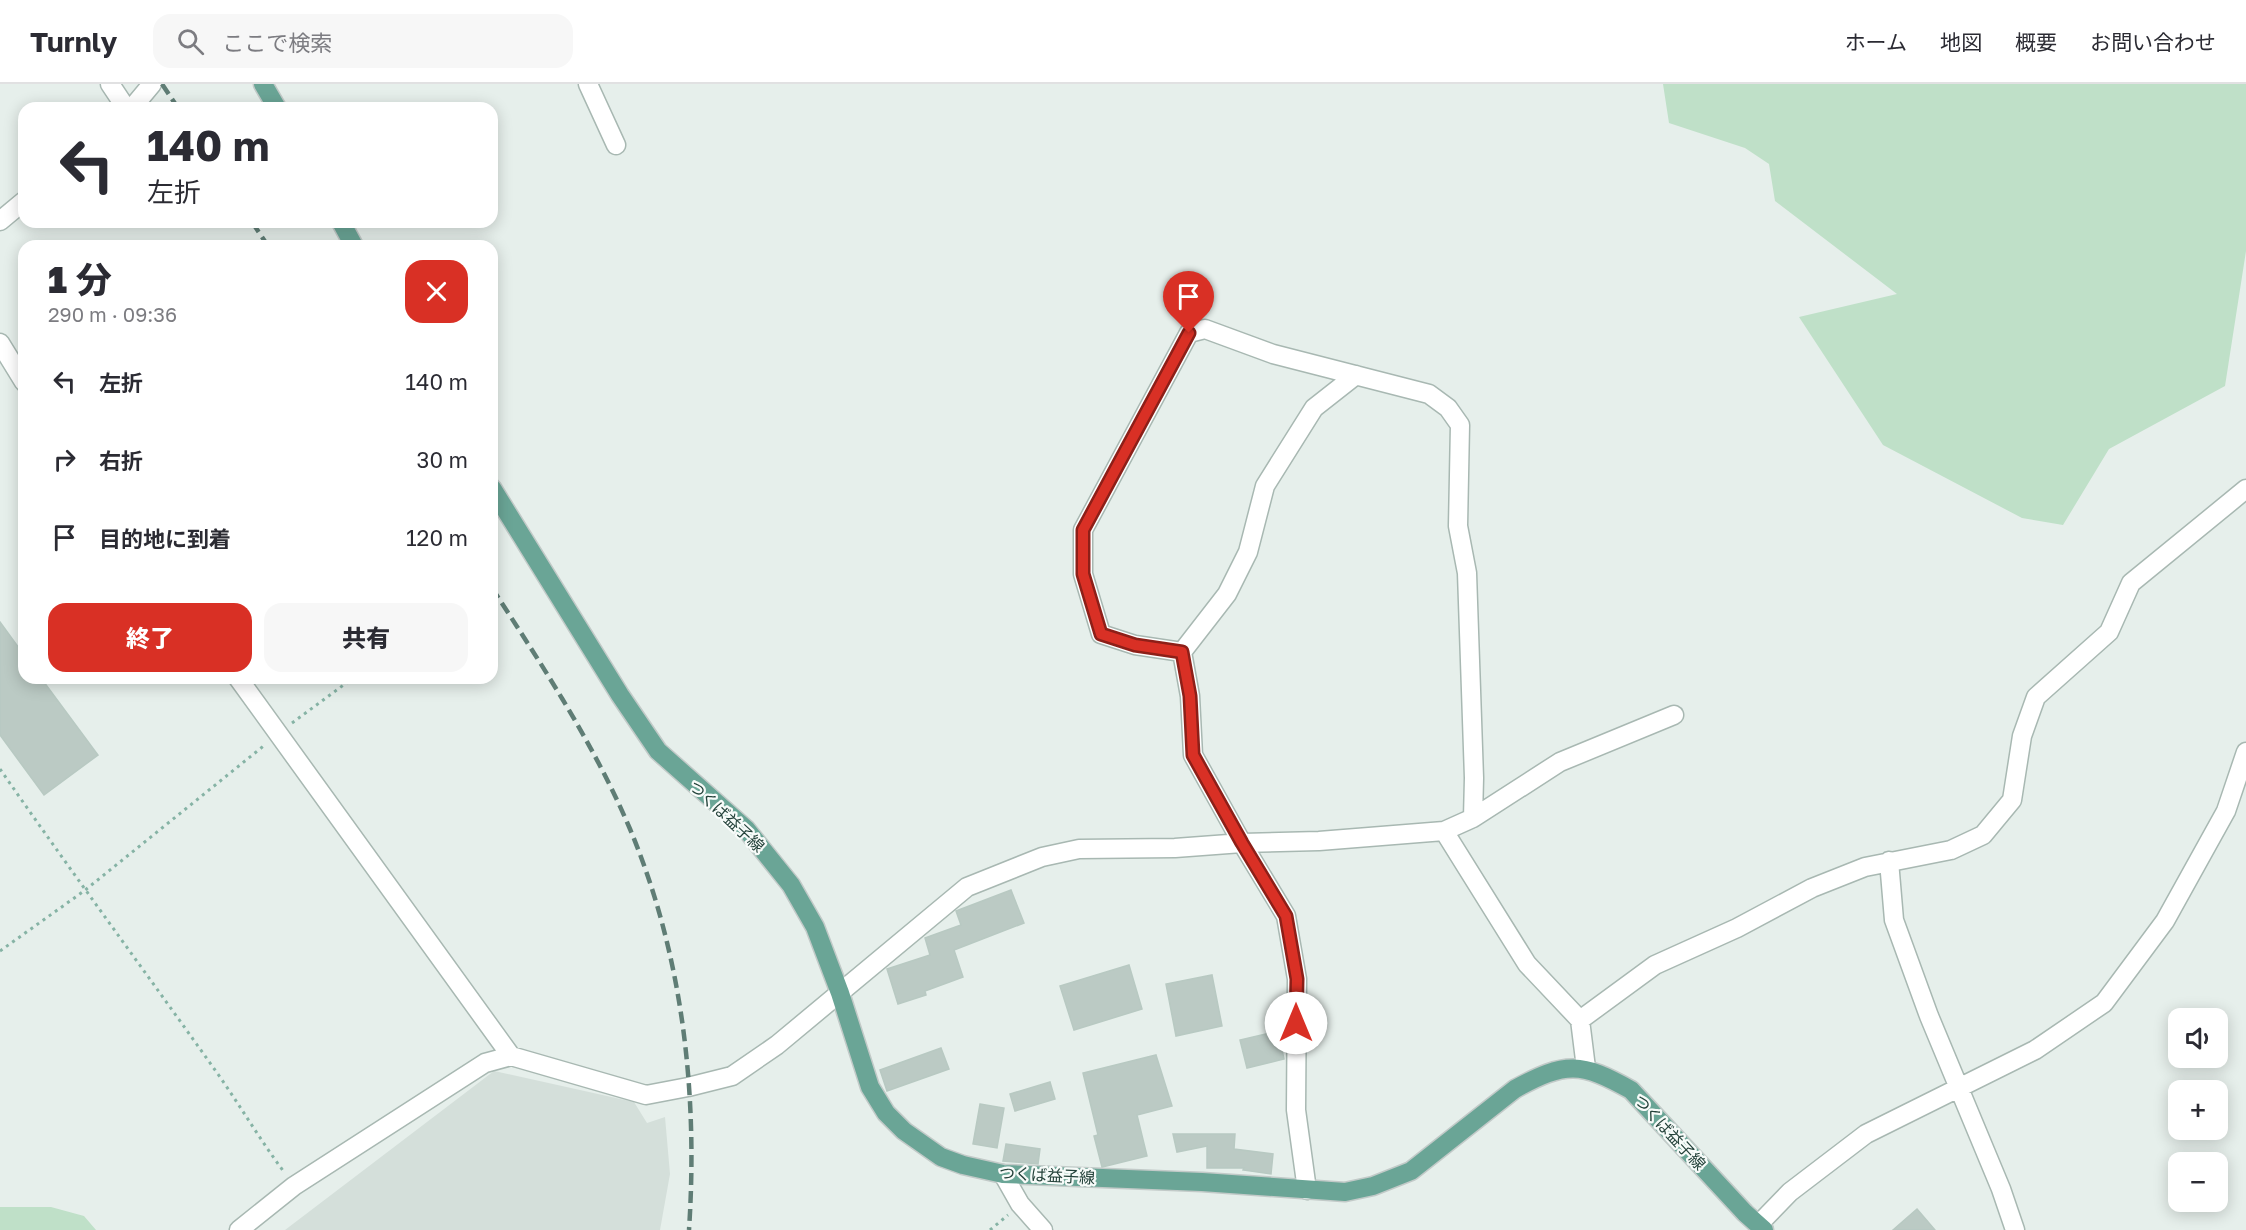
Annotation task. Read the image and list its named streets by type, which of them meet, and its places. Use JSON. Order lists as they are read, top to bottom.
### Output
{
  "streets": {
    "main road": ["つくば益子線"]
  },
  "page": {
    "header": "Turnly",
    "search": "ここで検索",
    "nav": [
      "ホーム",
      "地図",
      "概要",
      "お問い合わせ"
    ],
    "turn": ["140 m", "左折"],
    "heading": ["1 分", "290 m · 09:36"],
    "list": [
      {
        "name": "左折",
        "value": "140 m"
      },
      {
        "name": "右折",
        "value": "30 m"
      },
      {
        "name": "目的地に到着",
        "value": "120 m"
      }
    ],
    "buttons": ["終了", "共有"],
    "map_buttons": ["+", "−"]
  }
}
